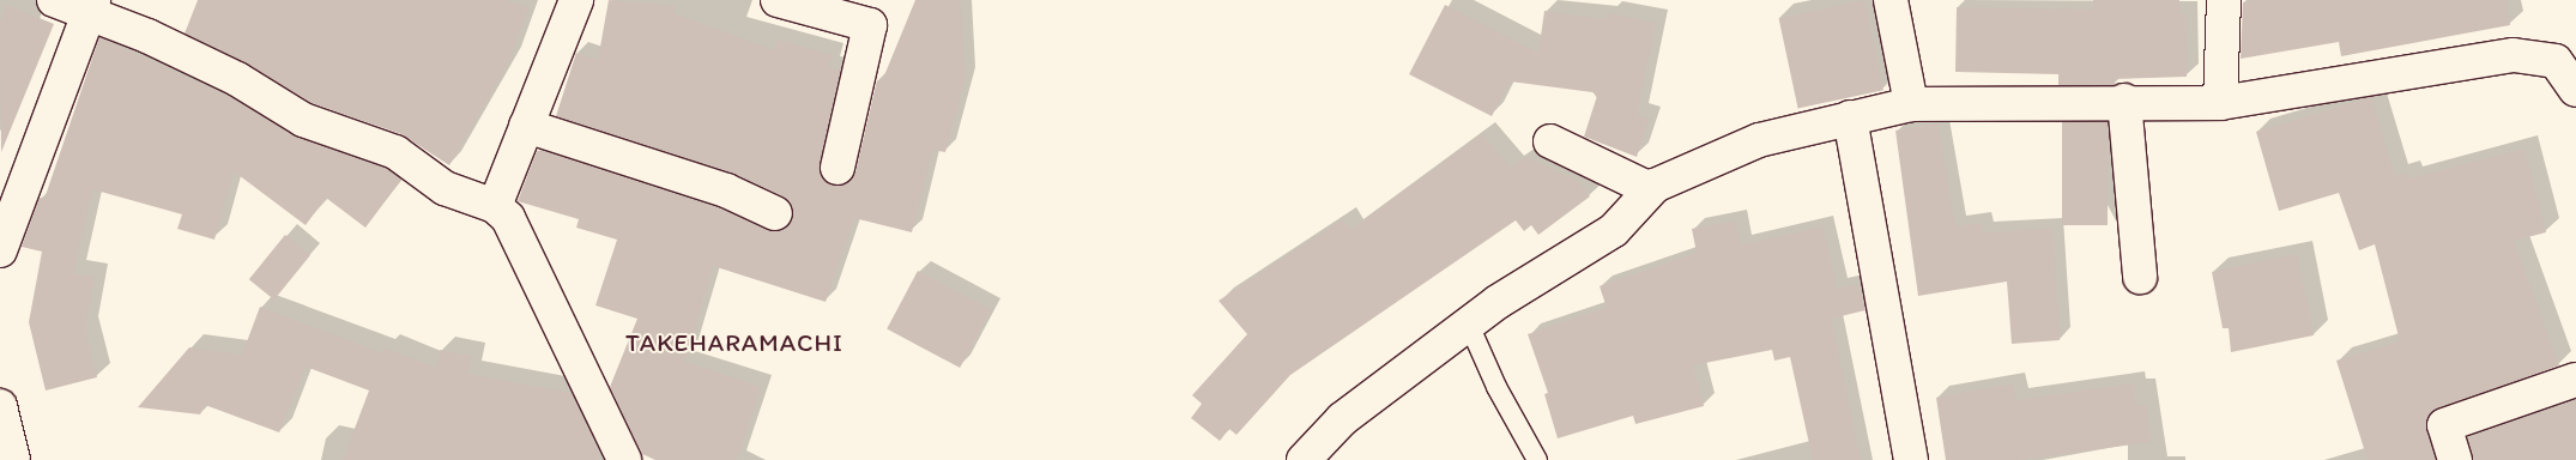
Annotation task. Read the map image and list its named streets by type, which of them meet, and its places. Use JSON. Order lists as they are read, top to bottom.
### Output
{
  "districts": ["TAKEHARAMACHI"]
}
